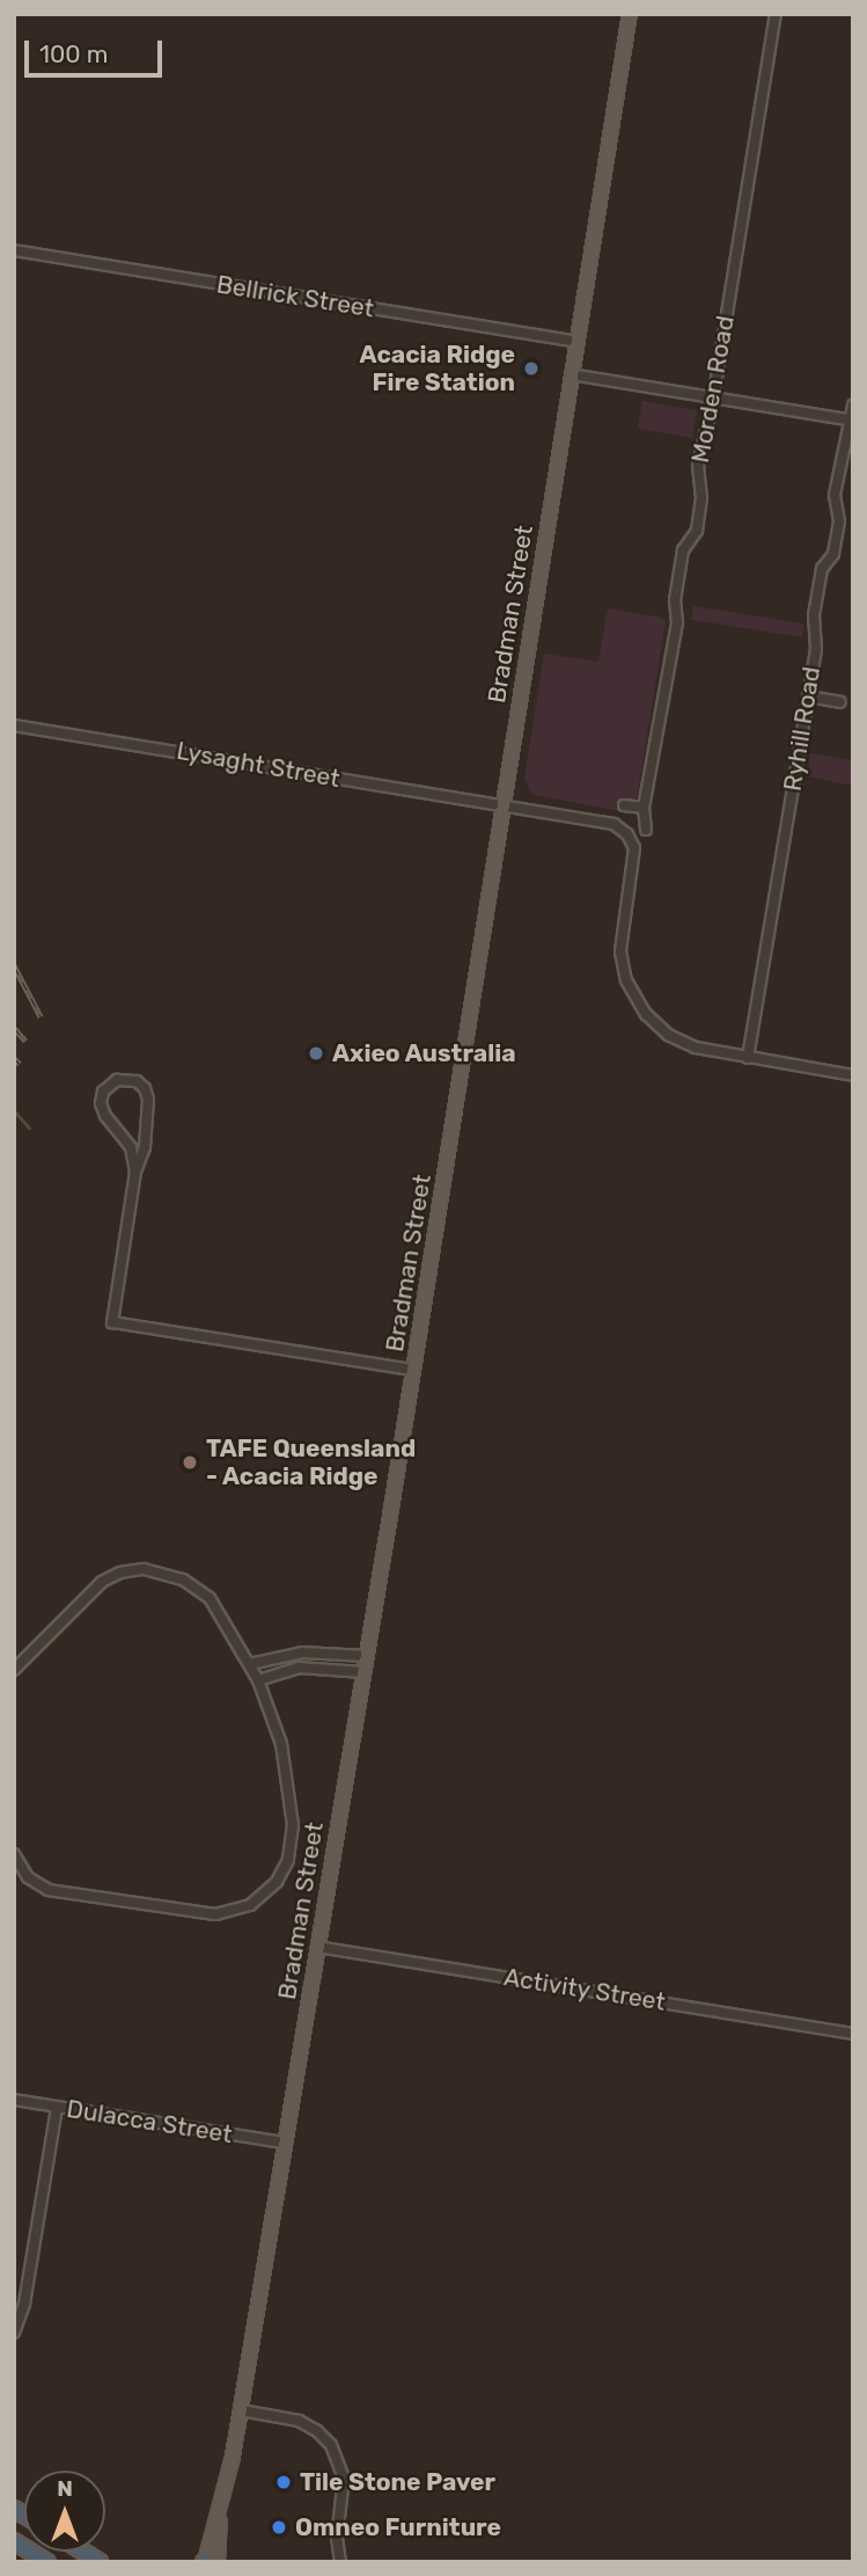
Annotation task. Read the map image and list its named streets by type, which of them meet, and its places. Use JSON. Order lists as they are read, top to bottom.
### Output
{
  "streets": {
    "main road": ["Bradman Street"],
    "street": [
      "Bellrick Street",
      "Morden Road",
      "Ryhill Road",
      "Lysaght Street",
      "Activity Street",
      "Dulacca Street"
    ]
  },
  "crossings": [
    ["Bellrick Street", "Bradman Street"],
    ["Bradman Street", "Lysaght Street"],
    ["Bradman Street", "Activity Street"],
    ["Bradman Street", "Dulacca Street"],
    ["Ryhill Road", "Lysaght Street"]
  ],
  "places": [
    "Acacia Ridge Fire Station",
    "Axieo Australia",
    "TAFE Queensland - Acacia Ridge",
    "Tile Stone Paver",
    "Omneo Furniture"
  ],
  "scale_bar": "100 m",
  "north": "top"
}
